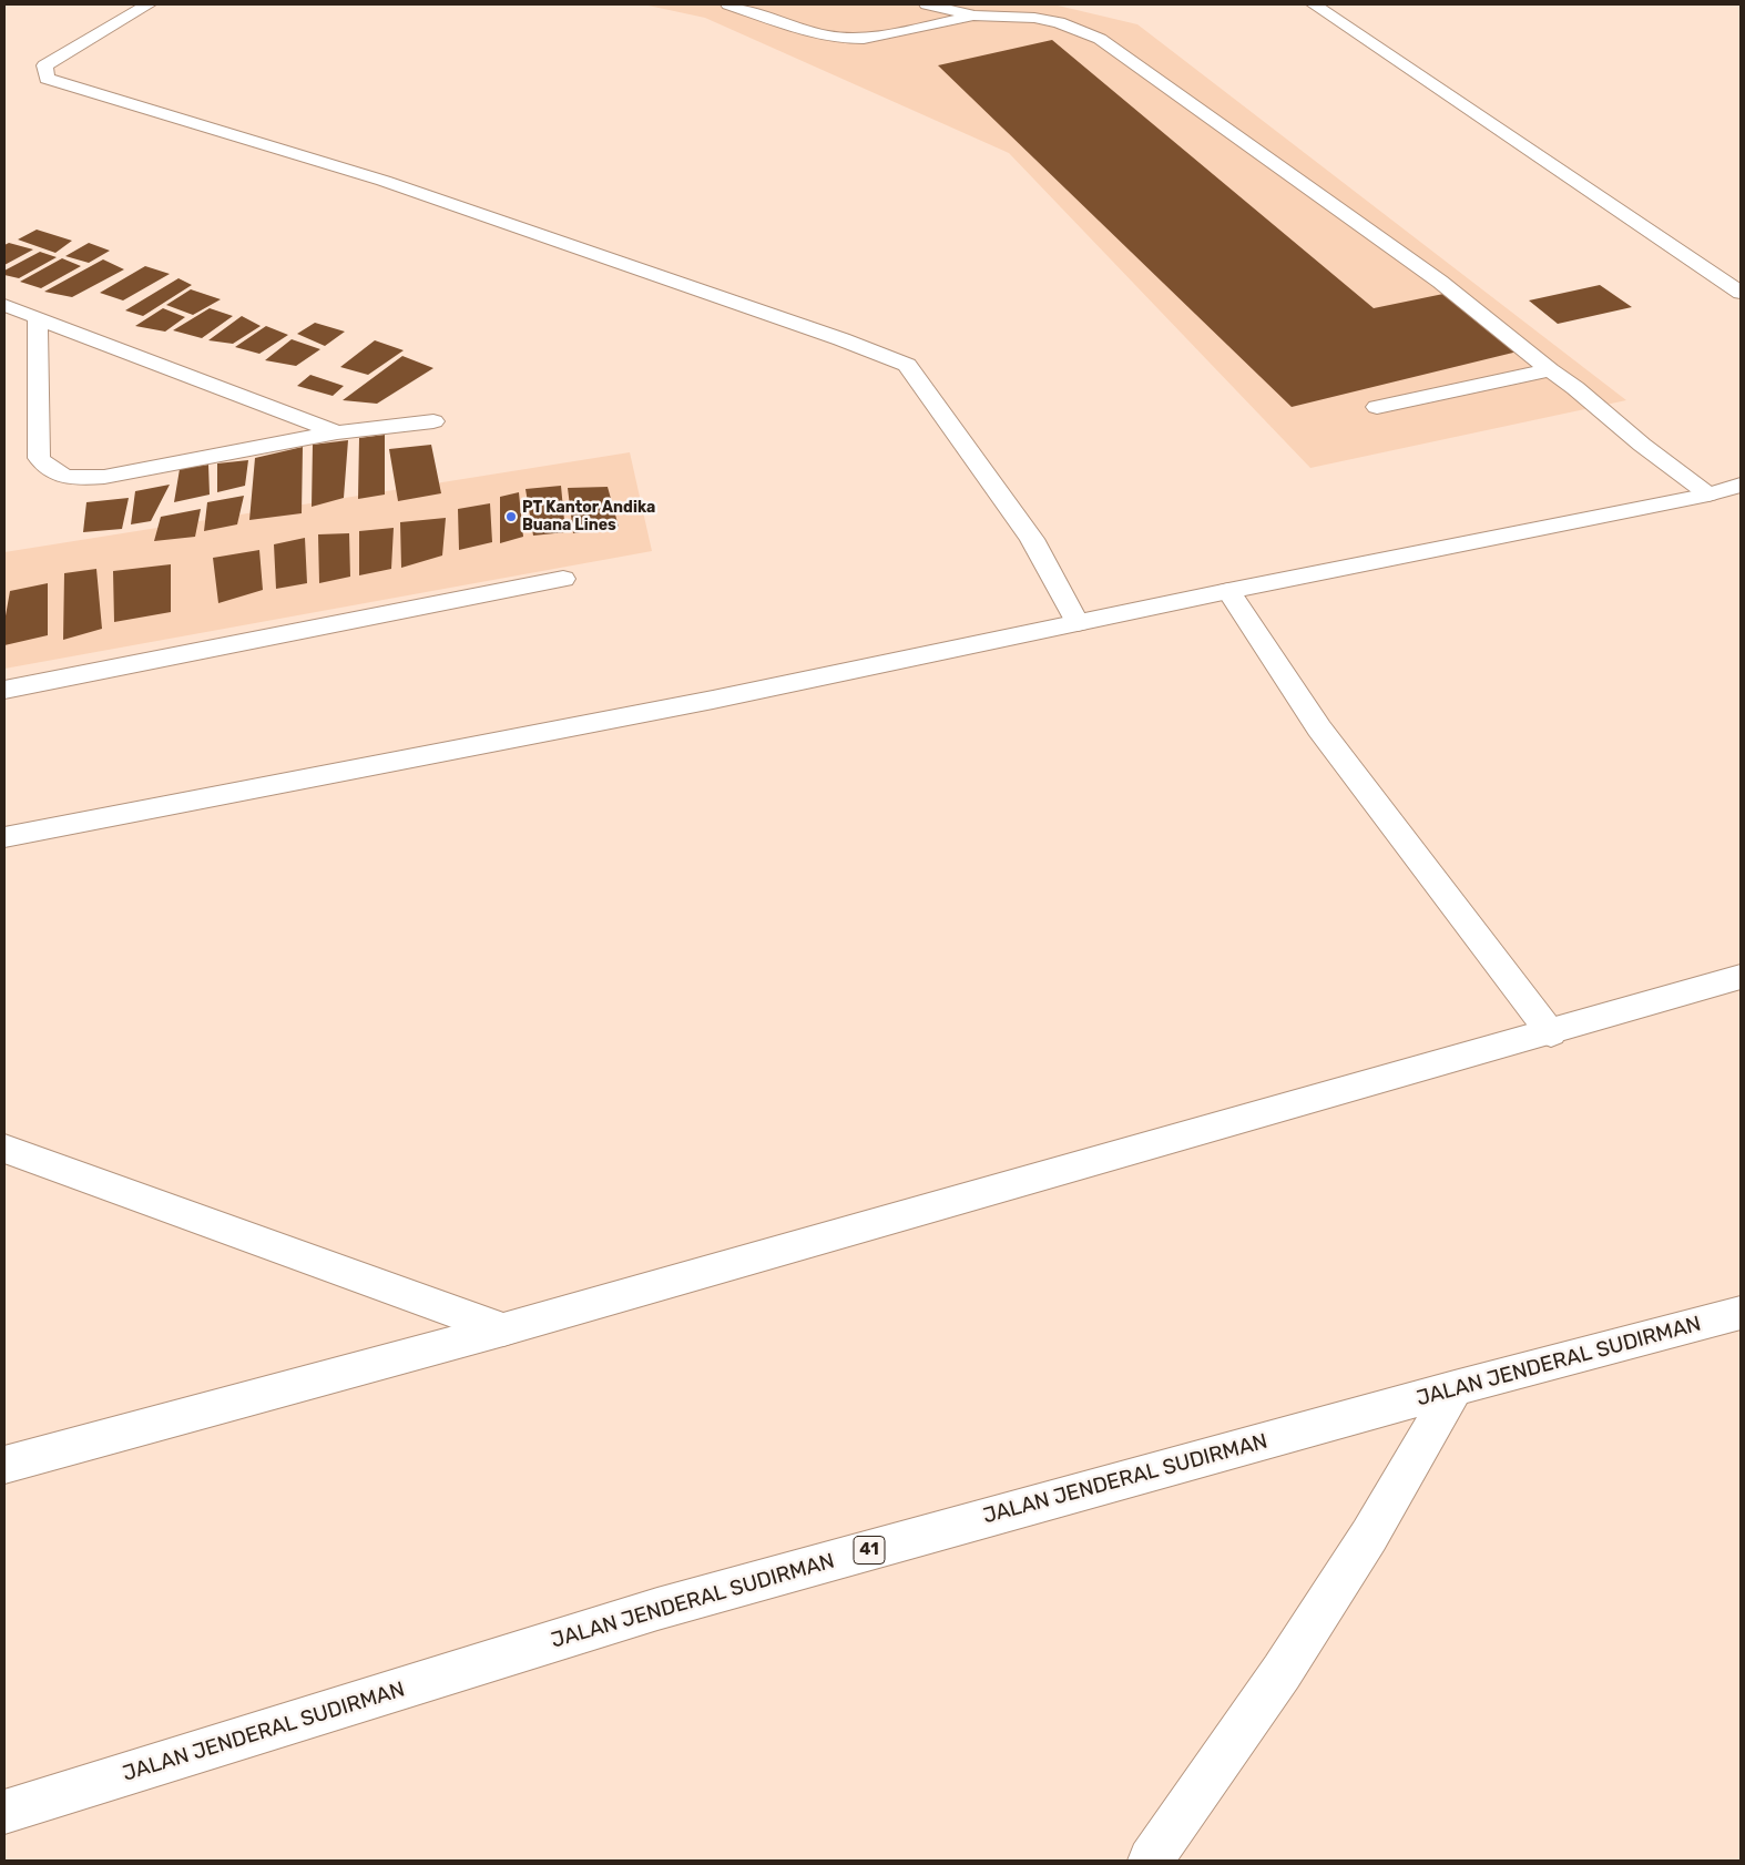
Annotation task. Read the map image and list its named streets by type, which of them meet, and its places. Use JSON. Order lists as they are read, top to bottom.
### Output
{
  "streets": {
    "main road": ["JALAN JENDERAL SUDIRMAN", "41"]
  },
  "places": ["PT Kantor Andika Buana Lines"]
}
